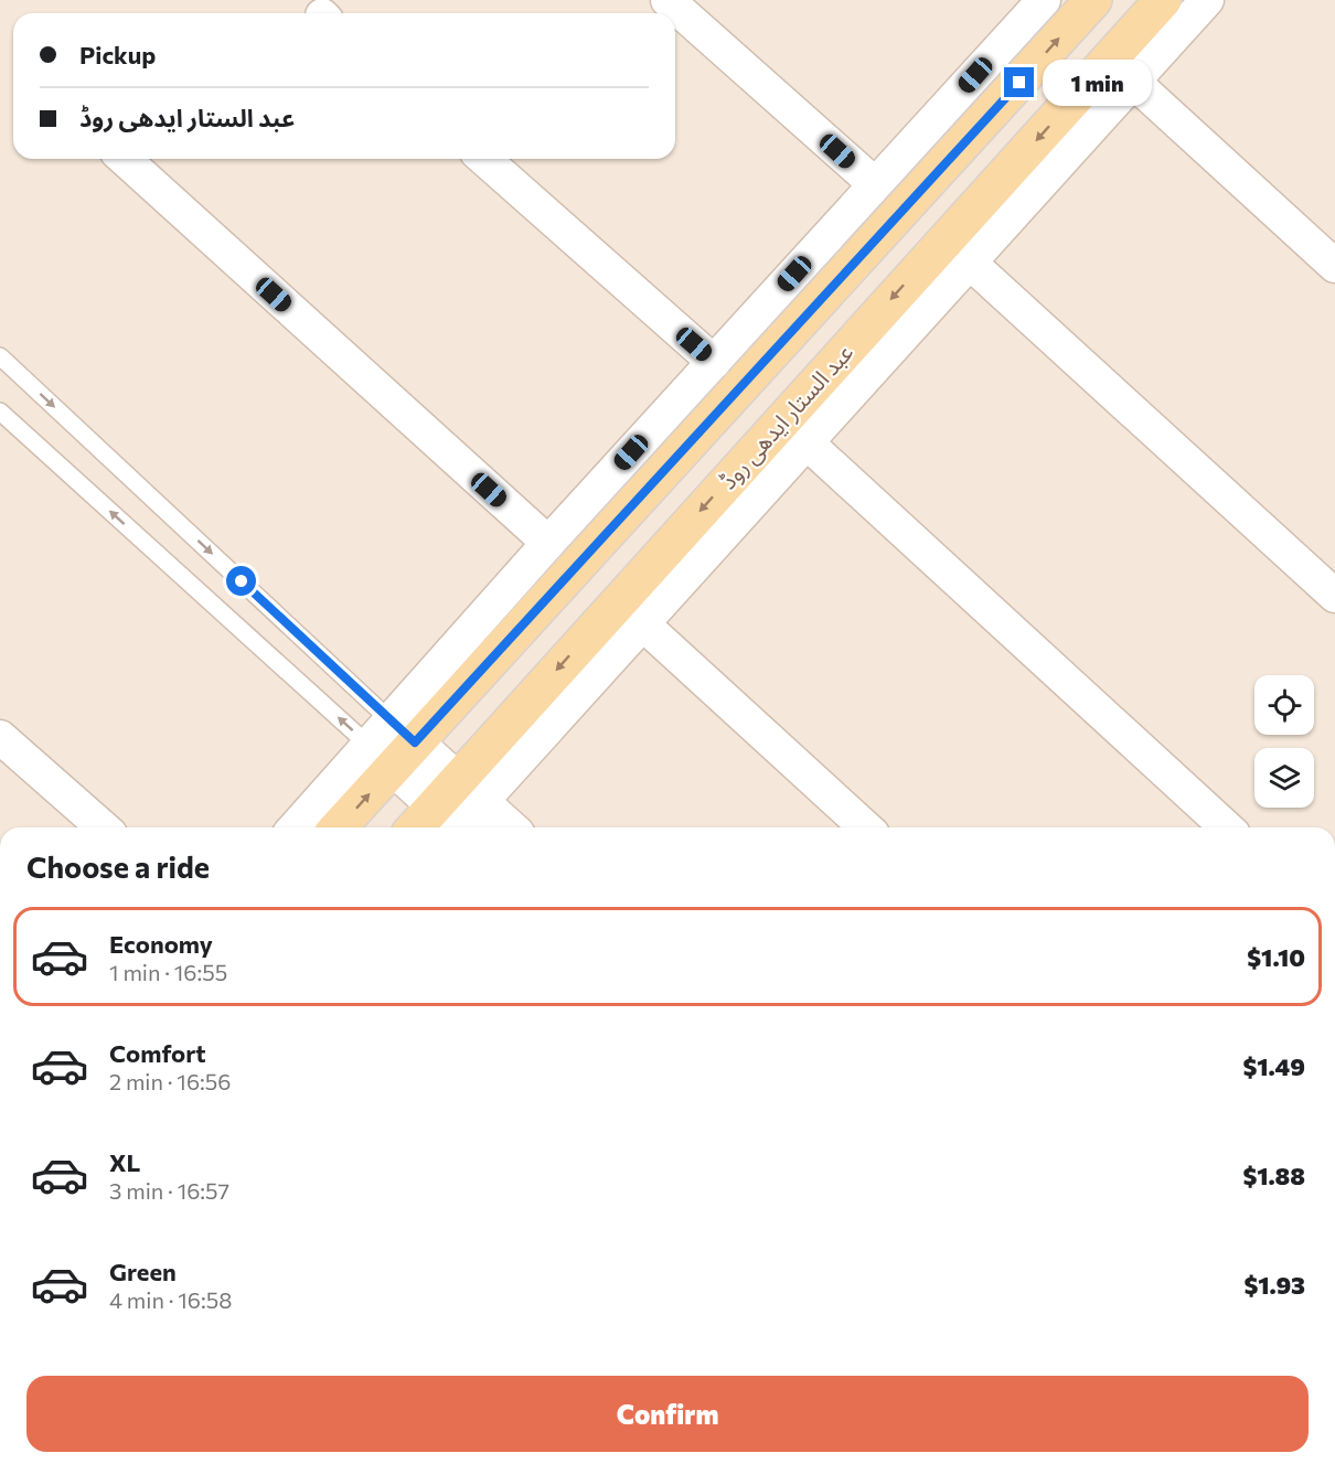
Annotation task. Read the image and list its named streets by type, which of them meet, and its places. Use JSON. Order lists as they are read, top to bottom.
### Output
{
  "streets": {
    "main road": ["عبد الستار ایدھی روڈ"]
  },
  "page": {
    "banner": ["Pickup", "عبد الستار ایدھی روڈ"],
    "bubble": "1 min",
    "heading": "Choose a ride",
    "list": [
      {
        "name": "Economy",
        "note": "1 min · 16:55",
        "value": "$1.10"
      },
      {
        "name": "Comfort",
        "note": "2 min · 16:56",
        "value": "$1.49"
      },
      {
        "name": "XL",
        "note": "3 min · 16:57",
        "value": "$1.88"
      },
      {
        "name": "Green",
        "note": "4 min · 16:58",
        "value": "$1.93"
      }
    ],
    "buttons": "Confirm"
  }
}
